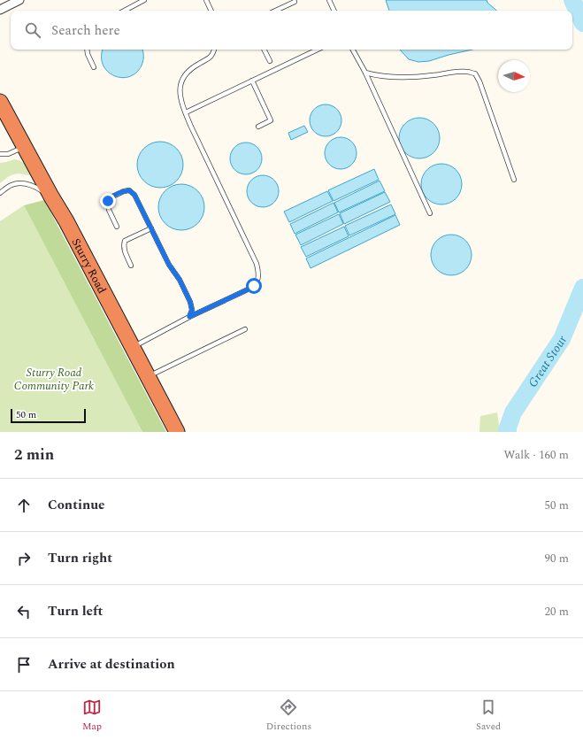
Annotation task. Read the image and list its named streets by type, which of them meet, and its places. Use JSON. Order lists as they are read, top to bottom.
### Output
{
  "streets": {
    "highway": ["Sturry Road"]
  },
  "water": ["Great Stour"],
  "parks": ["Sturry Road Community Park"],
  "scale_bar": "50 m",
  "north": "right",
  "page": {
    "search": "Search here",
    "scale": "50 m",
    "heading": ["2 min", "Walk · 160 m"],
    "list": [
      ["Continue", "50 m"],
      ["Turn right", "90 m"],
      ["Turn left", "20 m"],
      "Arrive at destination"
    ],
    "nav": ["Map", "Directions", "Saved"]
  }
}
